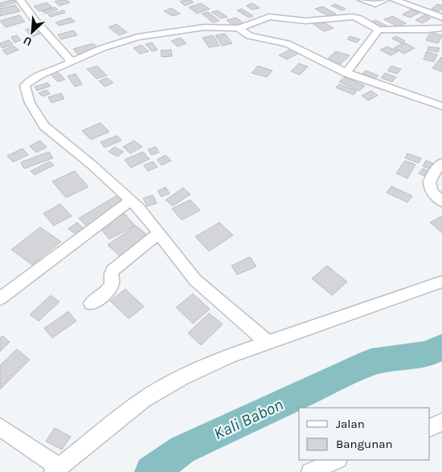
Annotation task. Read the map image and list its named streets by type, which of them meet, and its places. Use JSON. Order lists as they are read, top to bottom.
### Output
{
  "water": ["Kali Babon"],
  "legend": ["Jalan", "Bangunan"],
  "north": "bottom left"
}
